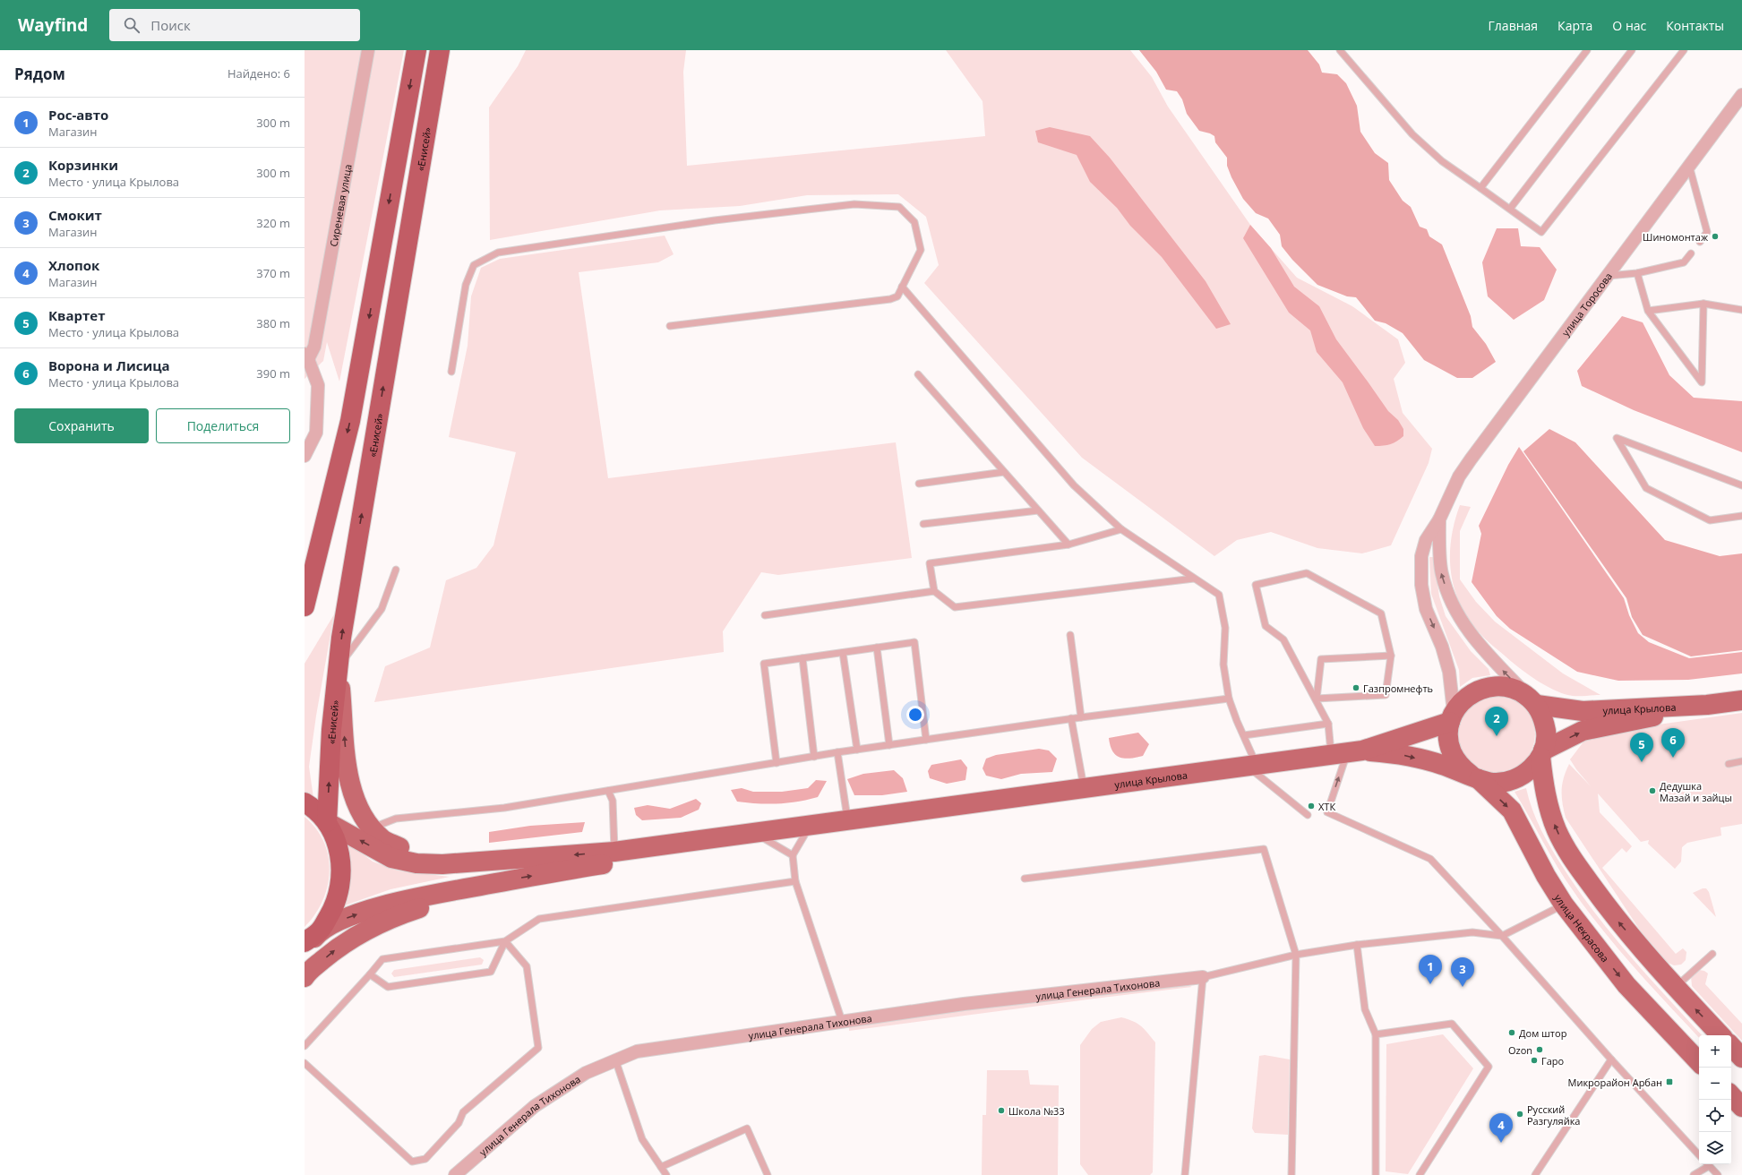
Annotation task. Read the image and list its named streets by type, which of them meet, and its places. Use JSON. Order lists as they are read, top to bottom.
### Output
{
  "streets": {
    "highway": ["«Енисей»"],
    "main road": ["улица Крылова", "улица Некрасова"],
    "street": ["Сиреневая улица", "улица Торосова", "улица Генерала Тихонова"]
  },
  "crossings": [
    ["улица Крылова", "улица Некрасова"]
  ],
  "places": {
    "other": [
      "Шиномонтаж",
      "Газпромнефть",
      "Дедушка Мазай и зайцы",
      "ХТК",
      "Дом штор",
      "Ozon",
      "Гаро",
      "Школа №33",
      "Русский Разгуляйка"
    ],
    "transit": ["Микрорайон Арбан"]
  },
  "page": {
    "header": "Wayfind",
    "search": "Поиск",
    "nav": [
      "Главная",
      "Карта",
      "О нас",
      "Контакты"
    ],
    "heading": ["Рядом", "Найдено: 6"],
    "list": [
      {
        "mark": "1",
        "name": "Рос-авто",
        "note": "Магазин",
        "value": "300 m"
      },
      {
        "mark": "2",
        "name": "Корзинки",
        "note": "Место · улица Крылова",
        "value": "300 m"
      },
      {
        "mark": "3",
        "name": "Смокит",
        "note": "Магазин",
        "value": "320 m"
      },
      {
        "mark": "4",
        "name": "Хлопок",
        "note": "Магазин",
        "value": "370 m"
      },
      {
        "mark": "5",
        "name": "Квартет",
        "note": "Место · улица Крылова",
        "value": "380 m"
      },
      {
        "mark": "6",
        "name": "Ворона и Лисица",
        "note": "Место · улица Крылова",
        "value": "390 m"
      }
    ],
    "buttons": ["Сохранить", "Поделиться"],
    "pins": [
      "2",
      "6",
      "5",
      "1",
      "3",
      "4"
    ],
    "map_buttons": ["+", "−"]
  }
}
